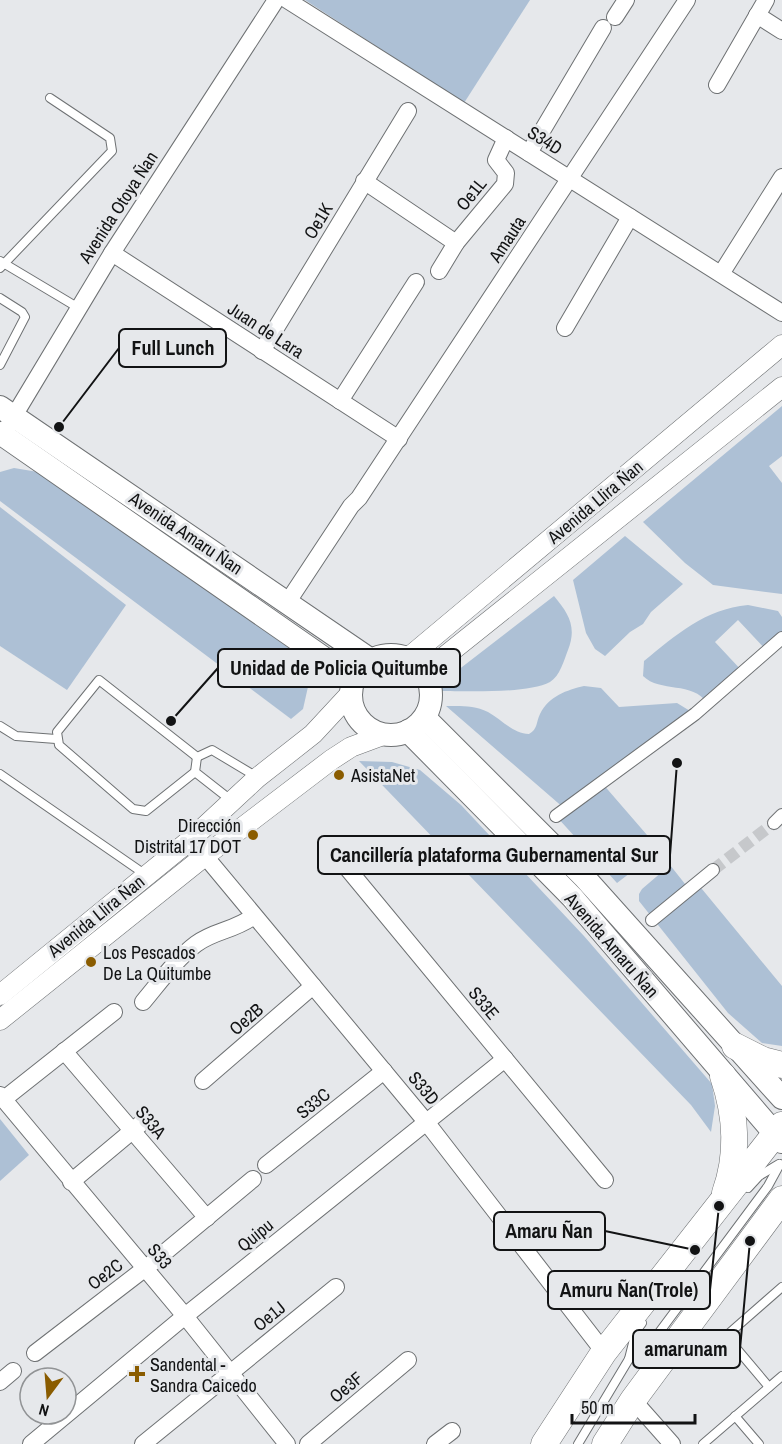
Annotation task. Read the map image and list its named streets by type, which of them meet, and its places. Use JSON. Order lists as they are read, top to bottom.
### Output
{
  "streets": {
    "main road": ["Avenida Amaru Ñan"],
    "street": [
      "S34D",
      "Oe1L",
      "Avenida Otoya Ñan",
      "Oe1K",
      "Amauta",
      "Juan de Lara",
      "Avenida Llira Ñan",
      "S33E",
      "Oe2B",
      "S33D",
      "S33C",
      "S33A",
      "Quipu",
      "S33",
      "Oe2C",
      "Oe1J",
      "Oe3F"
    ]
  },
  "crossings": [
    ["S34D", "Oe1L"],
    ["S34D", "Amauta"],
    ["Avenida Otoya Ñan", "Juan de Lara"],
    ["Avenida Otoya Ñan", "Avenida Amaru Ñan"],
    ["Oe1K", "Juan de Lara"],
    ["Amauta", "Juan de Lara"],
    ["Amauta", "Avenida Amaru Ñan"],
    ["Avenida Llira Ñan", "Avenida Amaru Ñan"],
    ["Avenida Llira Ñan", "S33D"],
    ["S33E", "Quipu"],
    ["Oe2B", "S33D"],
    ["S33D", "S33C"],
    ["S33D", "Quipu"],
    ["S33A", "Oe2C"],
    ["Quipu", "S33"],
    ["S33", "Oe2C"],
    ["S33", "Oe1J"]
  ],
  "places": {
    "other": [
      "Full Lunch",
      "Unidad de Policia Quitumbe",
      "Cancillería plataforma Gubernamental Sur",
      "AsistaNet",
      "Dirección Distrital 17 DOT",
      "Los Pescados De La Quitumbe",
      "Amuru Ñan(Trole)",
      "amarunam",
      "Amaru Ñan"
    ],
    "health": ["Sandental - Sandra Caicedo"]
  },
  "scale_bar": "50 m",
  "north": "bottom"
}
